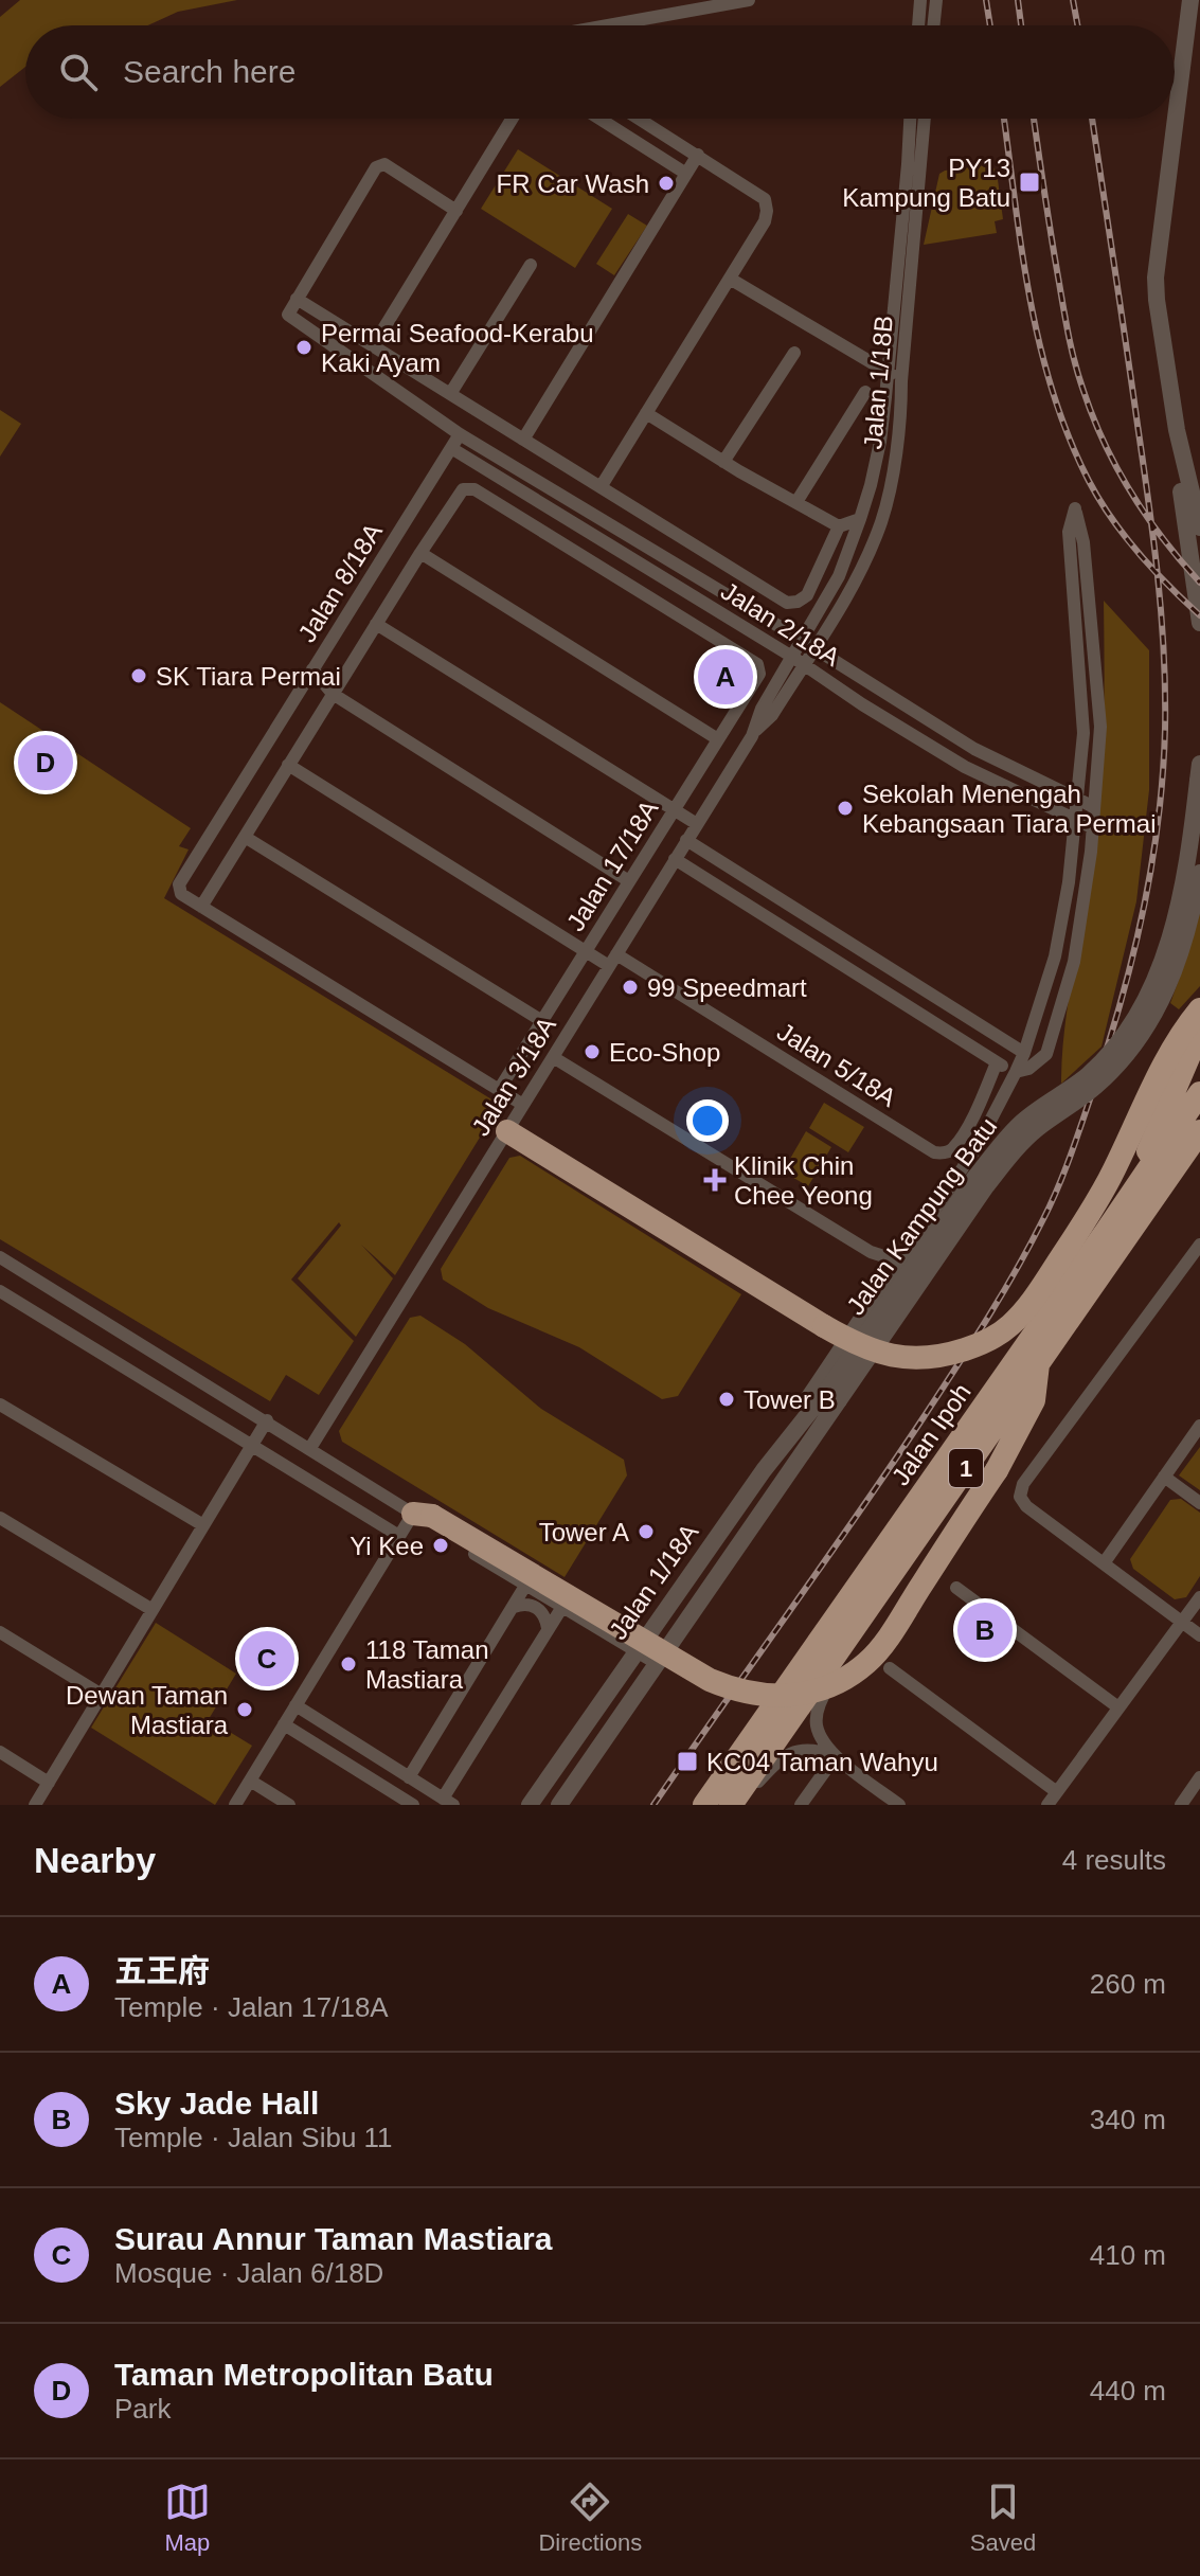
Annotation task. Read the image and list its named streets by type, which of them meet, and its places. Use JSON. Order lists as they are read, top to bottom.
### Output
{
  "streets": {
    "highway": ["Jalan Ipoh", "1"],
    "street": [
      "Jalan 1/18B",
      "Jalan 8/18A",
      "Jalan 2/18A",
      "Jalan 17/18A",
      "Jalan 5/18A",
      "Jalan 3/18A",
      "Jalan Kampung Batu",
      "Jalan 1/18A"
    ]
  },
  "crossings": [
    ["Jalan 1/18B", "Jalan 2/18A"],
    ["Jalan 1/18B", "Jalan 3/18A"],
    ["Jalan 8/18A", "Jalan 2/18A"],
    ["Jalan 2/18A", "Jalan 3/18A"],
    ["Jalan 5/18A", "Jalan 3/18A"],
    ["Jalan Kampung Batu", "Jalan 1/18A"]
  ],
  "places": {
    "transit": ["PY13 Kampung Batu", "KC04 Taman Wahyu"],
    "other": [
      "FR Car Wash",
      "Permai Seafood-Kerabu Kaki Ayam",
      "SK Tiara Permai",
      "Sekolah Menengah Kebangsaan Tiara Permai",
      "99 Speedmart",
      "Eco-Shop",
      "Tower B",
      "Tower A",
      "Yi Kee",
      "118 Taman Mastiara",
      "Dewan Taman Mastiara"
    ],
    "health": ["Klinik Chin Chee Yeong"]
  },
  "page": {
    "search": "Search here",
    "pins": [
      "A",
      "D",
      "B",
      "C"
    ],
    "heading": ["Nearby", "4 results"],
    "list": [
      {
        "mark": "A",
        "name": "五王府",
        "note": "Temple · Jalan 17/18A",
        "value": "260 m"
      },
      {
        "mark": "B",
        "name": "Sky Jade Hall",
        "note": "Temple · Jalan Sibu 11",
        "value": "340 m"
      },
      {
        "mark": "C",
        "name": "Surau Annur Taman Mastiara",
        "note": "Mosque · Jalan 6/18D",
        "value": "410 m"
      },
      {
        "mark": "D",
        "name": "Taman Metropolitan Batu",
        "note": "Park",
        "value": "440 m"
      }
    ],
    "nav": ["Map", "Directions", "Saved"]
  }
}
